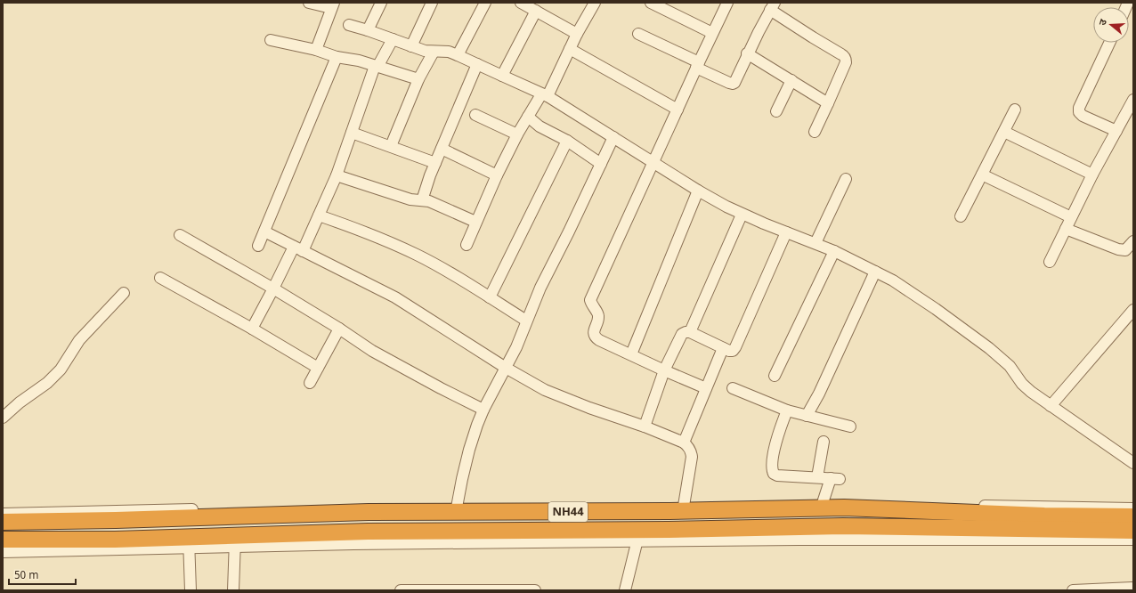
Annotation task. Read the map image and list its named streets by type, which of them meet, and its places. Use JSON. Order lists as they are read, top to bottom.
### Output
{
  "streets": {
    "highway": ["NH44"]
  },
  "scale_bar": "50 m",
  "north": "left"
}
